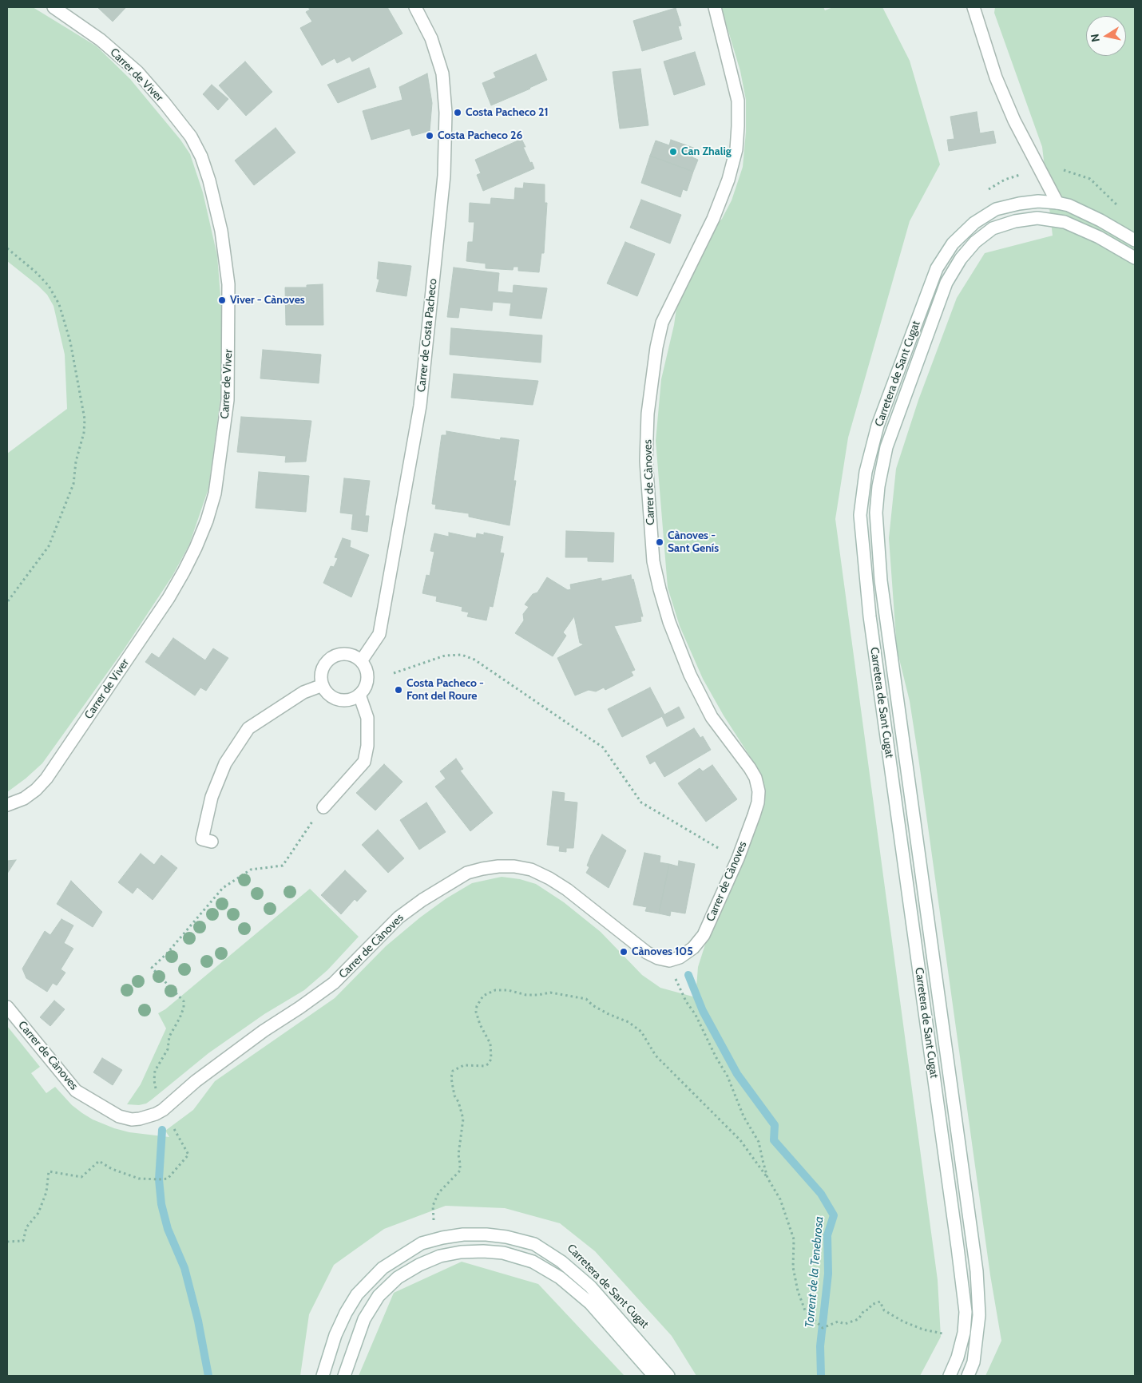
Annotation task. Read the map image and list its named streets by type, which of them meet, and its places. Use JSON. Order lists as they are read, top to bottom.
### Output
{
  "streets": {
    "street": [
      "Carrer de Viver",
      "Carrer de Costa Pacheco",
      "Carretera de Sant Cugat",
      "Carrer de Cànoves"
    ]
  },
  "water": ["Torrent de la Tenebrosa"],
  "places": [
    "Costa Pacheco 21",
    "Costa Pacheco 26",
    "Can Zhalig",
    "Viver - Cànoves",
    "Cànoves - Sant Genís",
    "Costa Pacheco - Font del Roure",
    "Cànoves 105"
  ],
  "north": "left"
}
